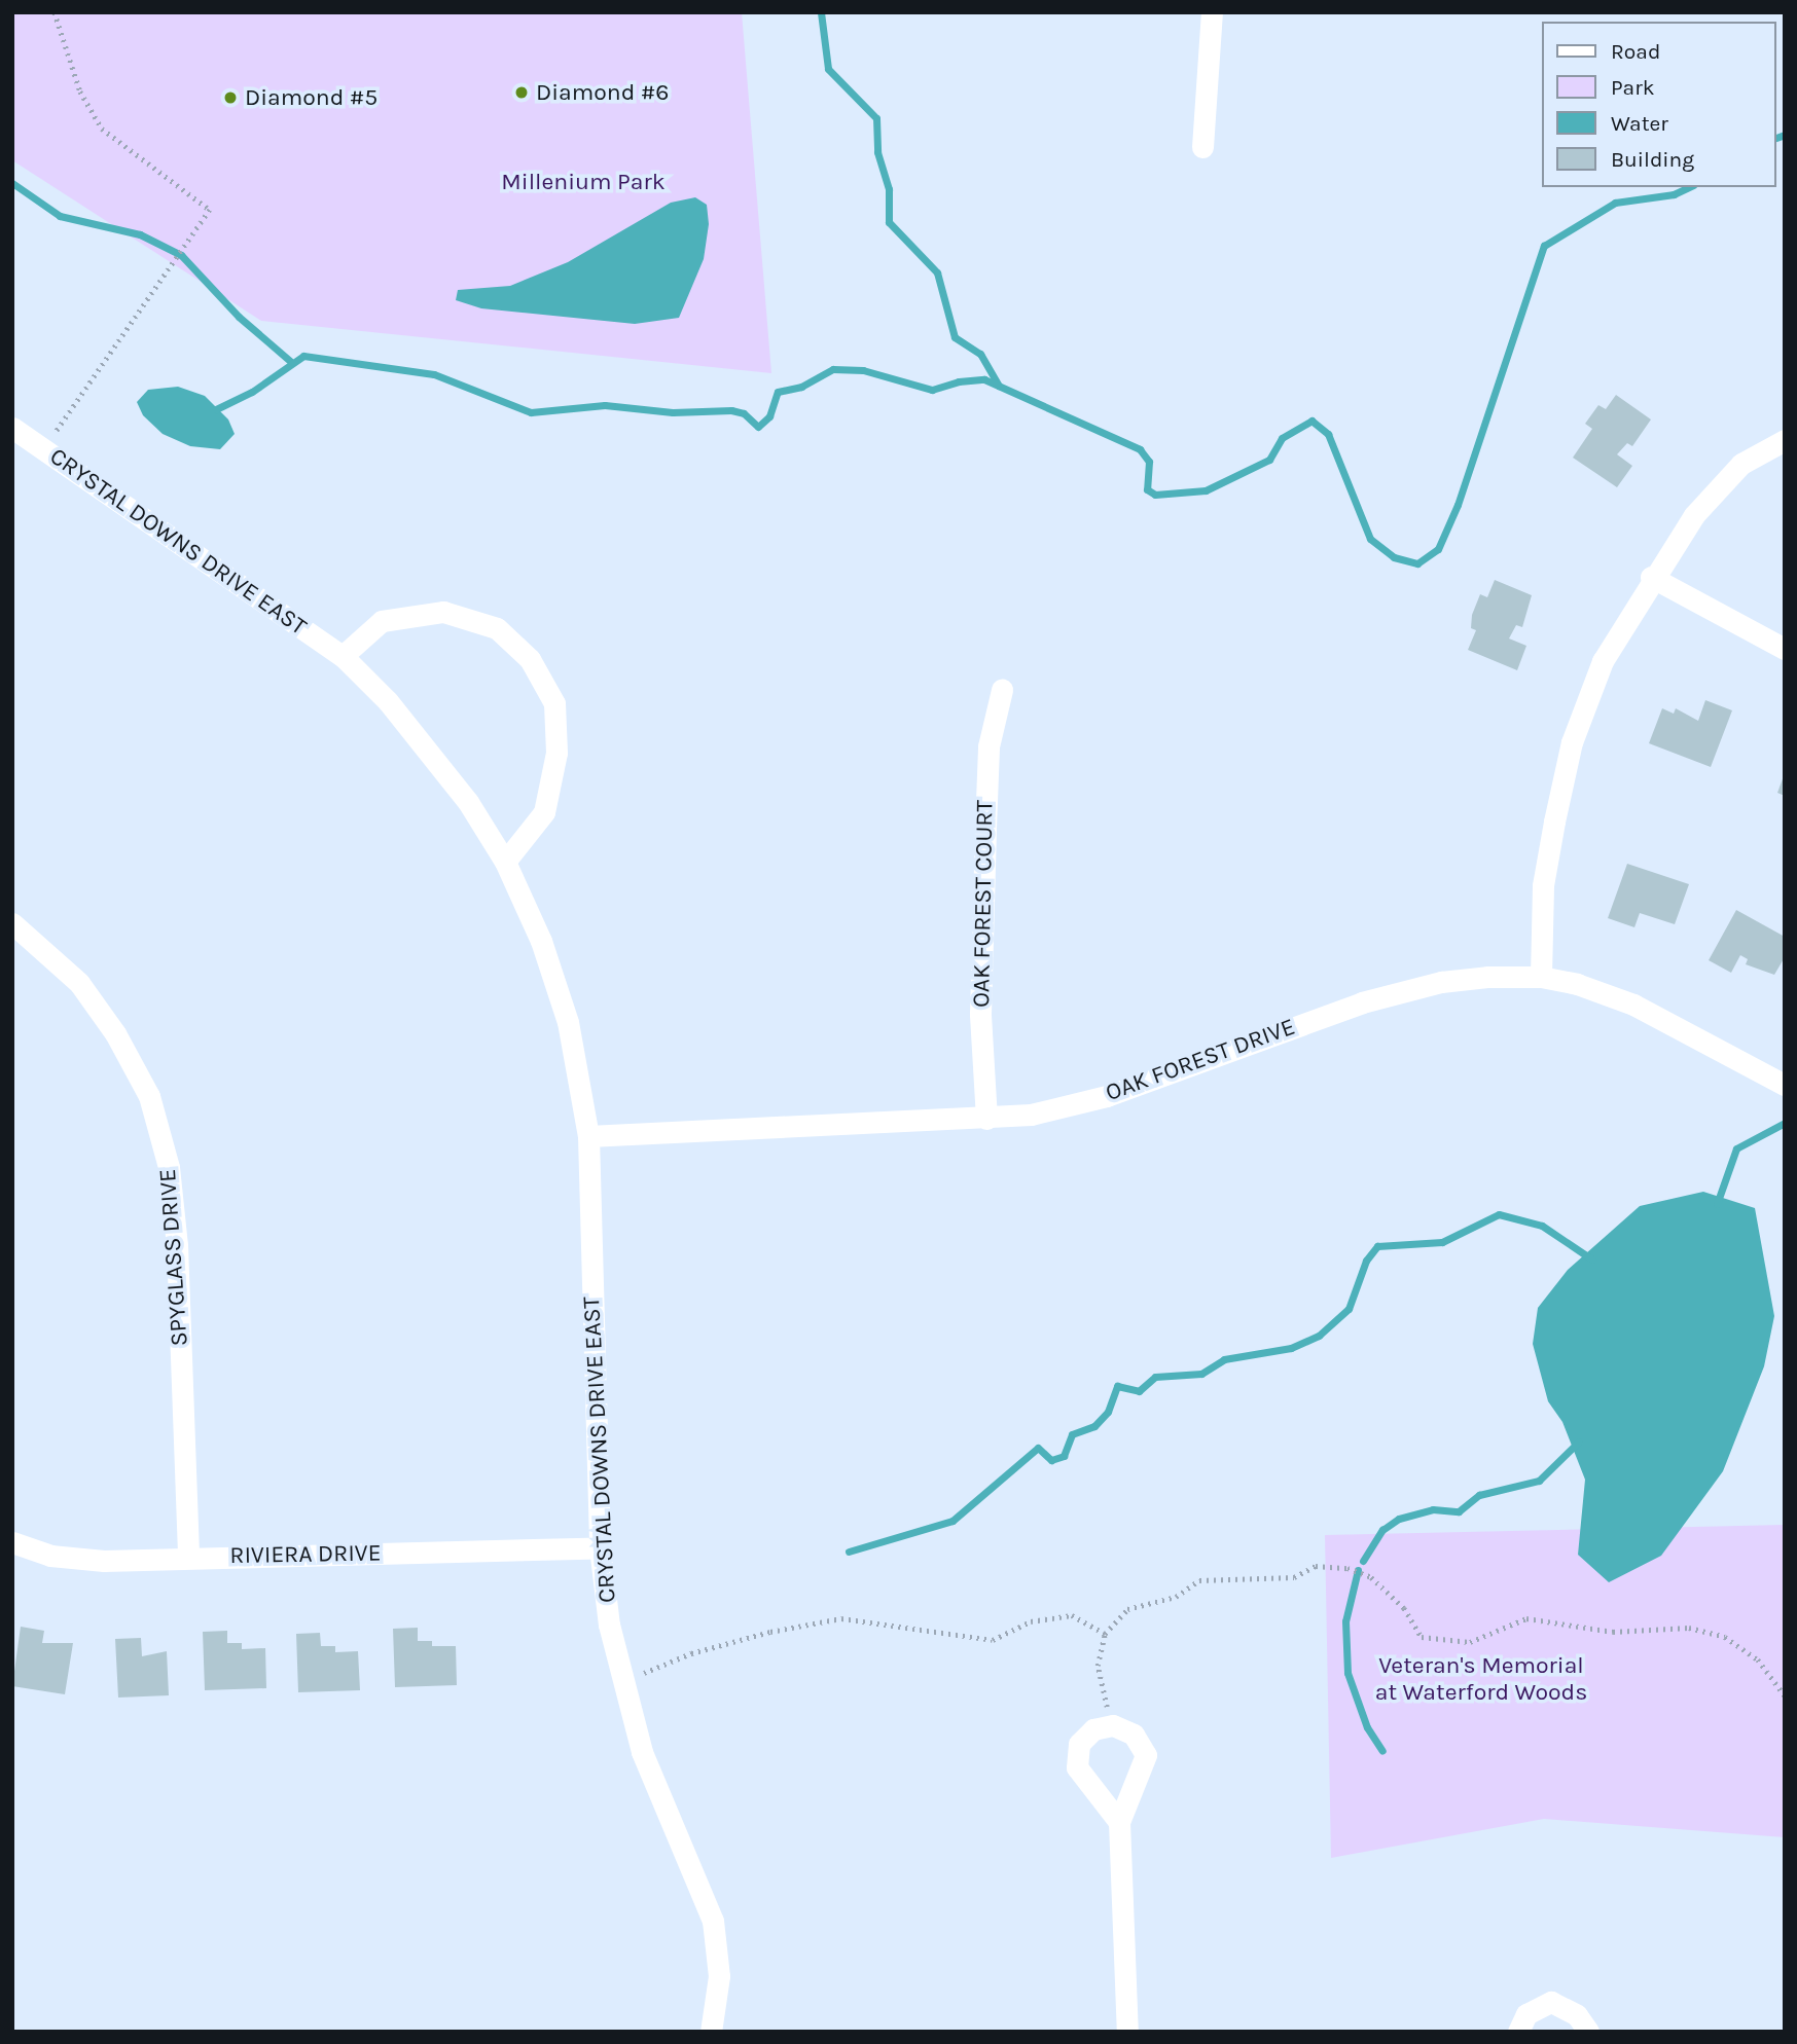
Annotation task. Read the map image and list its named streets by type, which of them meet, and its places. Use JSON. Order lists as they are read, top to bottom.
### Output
{
  "streets": {
    "street": [
      "CRYSTAL DOWNS DRIVE EAST",
      "OAK FOREST COURT",
      "OAK FOREST DRIVE",
      "SPYGLASS DRIVE",
      "RIVIERA DRIVE"
    ]
  },
  "crossings": [
    ["CRYSTAL DOWNS DRIVE EAST", "OAK FOREST DRIVE"],
    ["CRYSTAL DOWNS DRIVE EAST", "RIVIERA DRIVE"],
    ["OAK FOREST COURT", "OAK FOREST DRIVE"],
    ["SPYGLASS DRIVE", "RIVIERA DRIVE"]
  ],
  "parks": ["Millenium Park", "Veteran's Memorial at Waterford Woods"],
  "places": ["Diamond #6", "Diamond #5"],
  "legend": [
    "Road",
    "Park",
    "Water",
    "Building"
  ]
}
